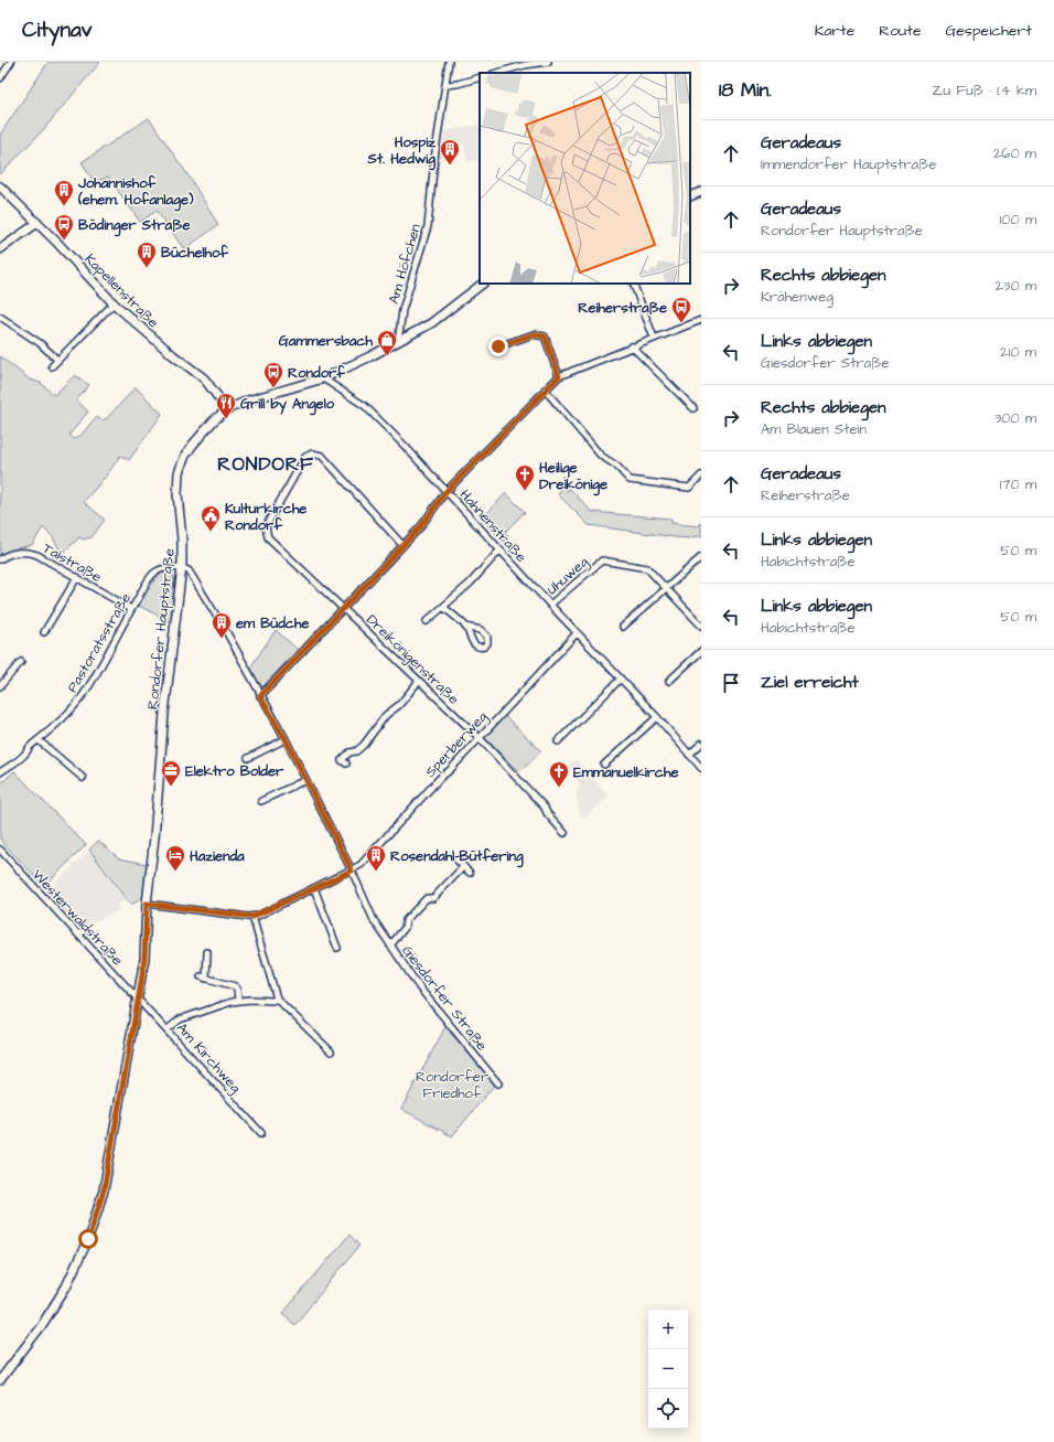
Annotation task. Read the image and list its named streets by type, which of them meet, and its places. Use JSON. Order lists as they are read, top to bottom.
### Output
{
  "streets": {
    "street": [
      "Am Höfchen",
      "Kapellenstraße",
      "Hahnenstraße",
      "Talstraße",
      "Uhuweg",
      "Rondorfer Hauptstraße",
      "Pastoratsstraße",
      "Dreikönigenstraße",
      "Sperberweg",
      "Westerwaldstraße",
      "Giesdorfer Straße",
      "Am Kirchweg"
    ]
  },
  "crossings": [
    ["Am Höfchen", "Rondorfer Hauptstraße"],
    ["Kapellenstraße", "Rondorfer Hauptstraße"],
    ["Hahnenstraße", "Uhuweg"],
    ["Hahnenstraße", "Rondorfer Hauptstraße"],
    ["Hahnenstraße", "Sperberweg"],
    ["Talstraße", "Pastoratsstraße"],
    ["Rondorfer Hauptstraße", "Pastoratsstraße"],
    ["Rondorfer Hauptstraße", "Westerwaldstraße"],
    ["Rondorfer Hauptstraße", "Giesdorfer Straße"],
    ["Rondorfer Hauptstraße", "Am Kirchweg"],
    ["Pastoratsstraße", "Giesdorfer Straße"],
    ["Dreikönigenstraße", "Sperberweg"],
    ["Sperberweg", "Giesdorfer Straße"],
    ["Westerwaldstraße", "Am Kirchweg"]
  ],
  "districts": ["RONDORF"],
  "parks": ["Rondorfer Friedhof"],
  "places": {
    "building": [
      "Hospiz St. Hedwig",
      "Johannishof (ehem. Hofanlage)",
      "Büchelhof",
      "em Büdche",
      "Rosendahl-Bütfering"
    ],
    "bus stop": ["Bödinger Straße", "Reiherstraße", "Rondorf"],
    "shop": ["Gammersbach"],
    "restaurant": ["Grill by Angelo"],
    "church": ["Heilige Dreikönige", "Emmanuelkirche"],
    "public building": ["Kulturkirche Rondorf"],
    "office": ["Elektro Bolder"],
    "hotel": ["Hazienda"]
  },
  "page": {
    "header": "Citynav",
    "nav": ["Karte", "Route", "Gespeichert"],
    "heading": ["18 Min.", "Zu Fuß · 1.4 km"],
    "list": [
      ["Geradeaus", "Immendorfer Hauptstraße", "260 m"],
      ["Geradeaus", "Rondorfer Hauptstraße", "100 m"],
      ["Rechts abbiegen", "Krähenweg", "230 m"],
      ["Links abbiegen", "Giesdorfer Straße", "210 m"],
      ["Rechts abbiegen", "Am Blauen Stein", "300 m"],
      ["Geradeaus", "Reiherstraße", "170 m"],
      ["Links abbiegen", "Habichtstraße", "50 m"],
      ["Links abbiegen", "Habichtstraße", "50 m"],
      "Ziel erreicht"
    ],
    "map_buttons": ["+", "−"]
  }
}
